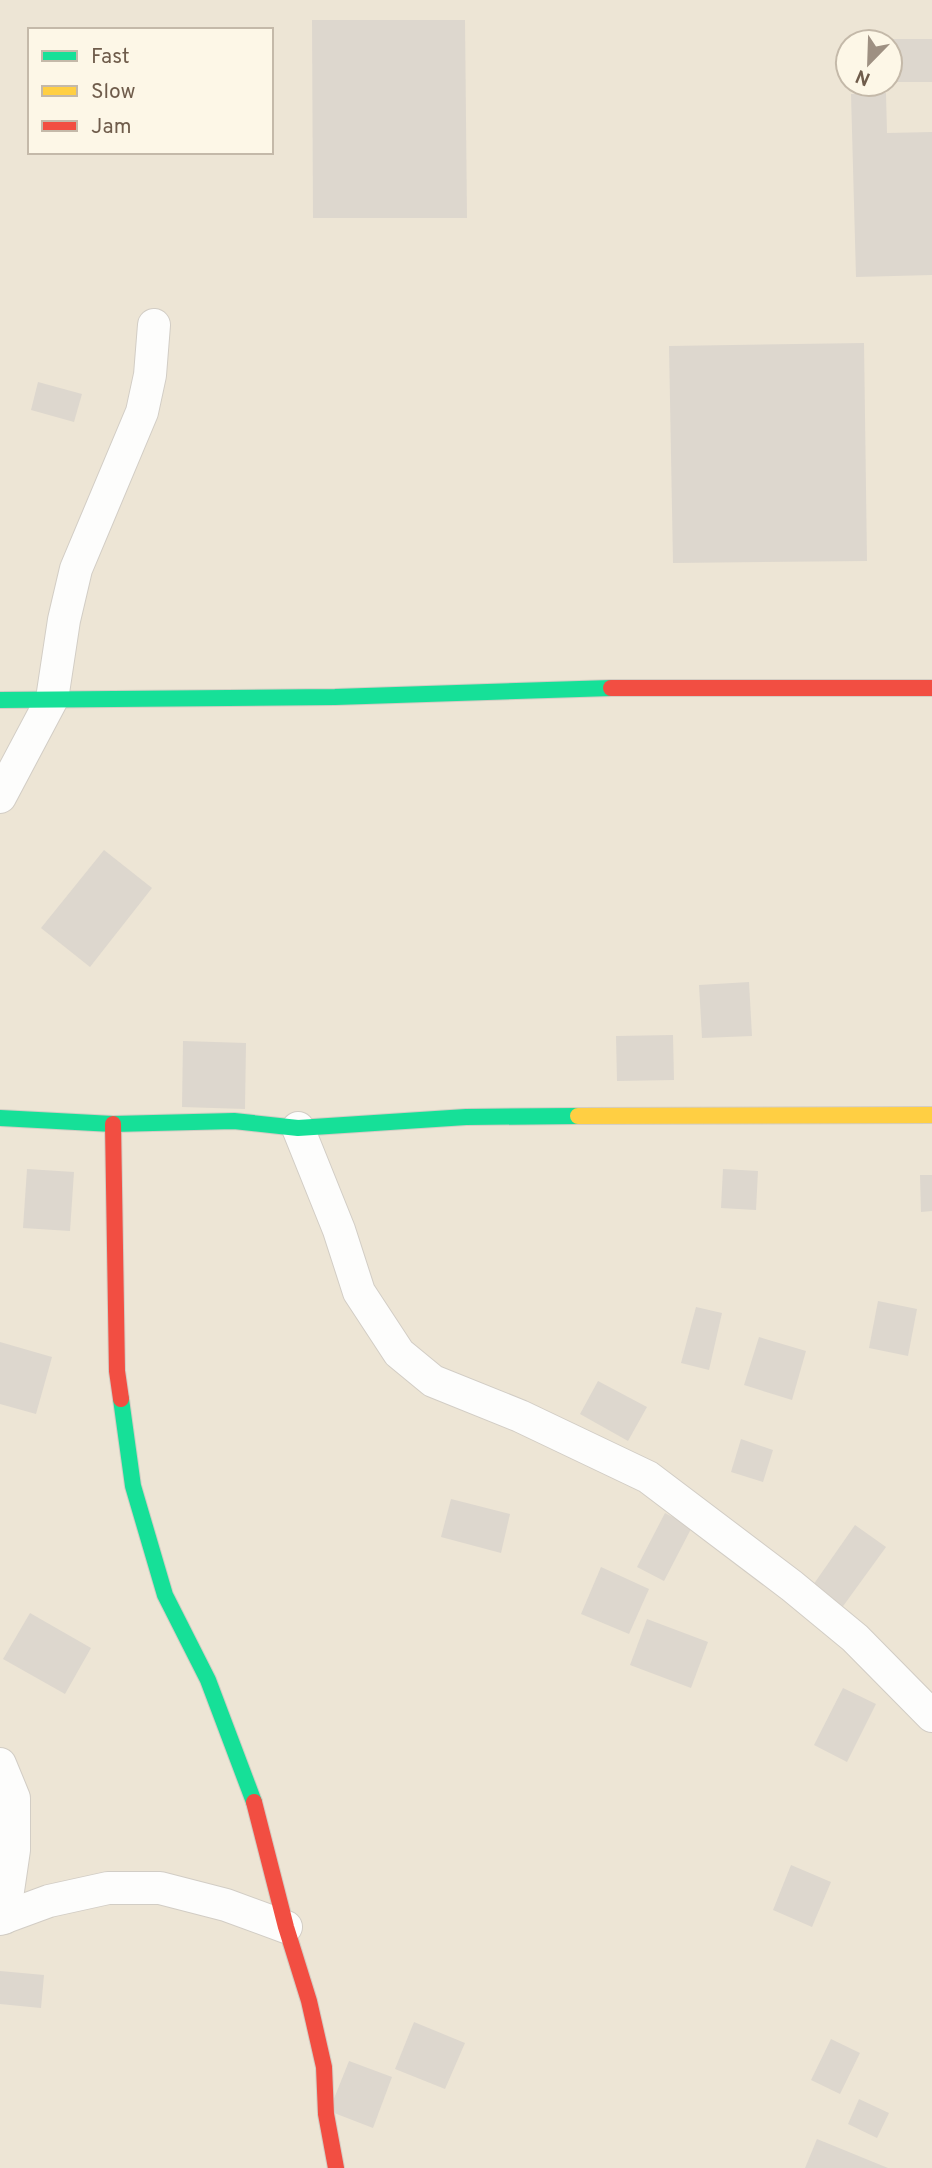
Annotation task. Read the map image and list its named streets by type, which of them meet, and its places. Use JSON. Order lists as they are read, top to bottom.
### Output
{
  "legend": ["Fast", "Slow", "Jam"],
  "north": "bottom left"
}
